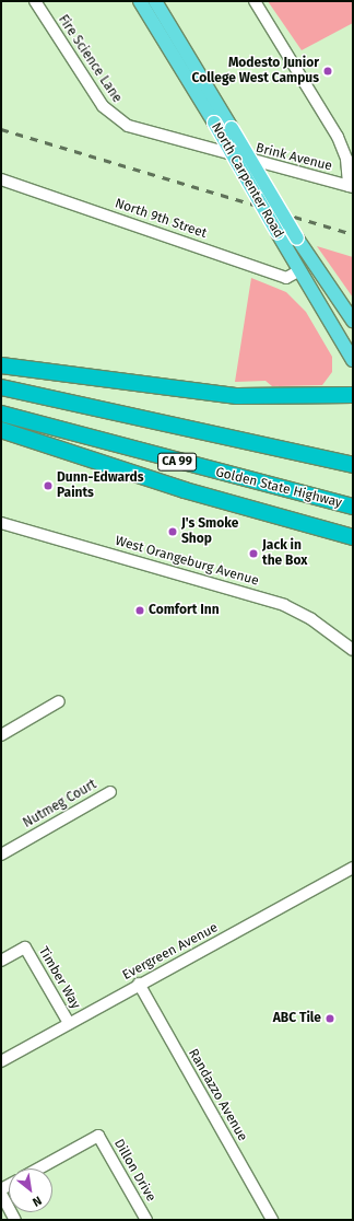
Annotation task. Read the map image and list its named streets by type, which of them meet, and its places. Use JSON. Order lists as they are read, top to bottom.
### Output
{
  "streets": {
    "highway": ["CA 99", "Golden State Highway"],
    "main road": ["North Carpenter Road"],
    "street": [
      "Fire Science Lane",
      "Brink Avenue",
      "North 9th Street",
      "West Orangeburg Avenue",
      "Nutmeg Court",
      "Evergreen Avenue",
      "Timber Way",
      "Randazzo Avenue",
      "Dillon Drive"
    ]
  },
  "crossings": [
    ["Fire Science Lane", "Brink Avenue"],
    ["North Carpenter Road", "North 9th Street"],
    ["Evergreen Avenue", "Timber Way"],
    ["Evergreen Avenue", "Randazzo Avenue"]
  ],
  "places": [
    "Modesto Junior College West Campus",
    "Dunn-Edwards Paints",
    "J's Smoke Shop",
    "Jack in the Box",
    "Comfort Inn",
    "ABC Tile"
  ],
  "north": "bottom right"
}
